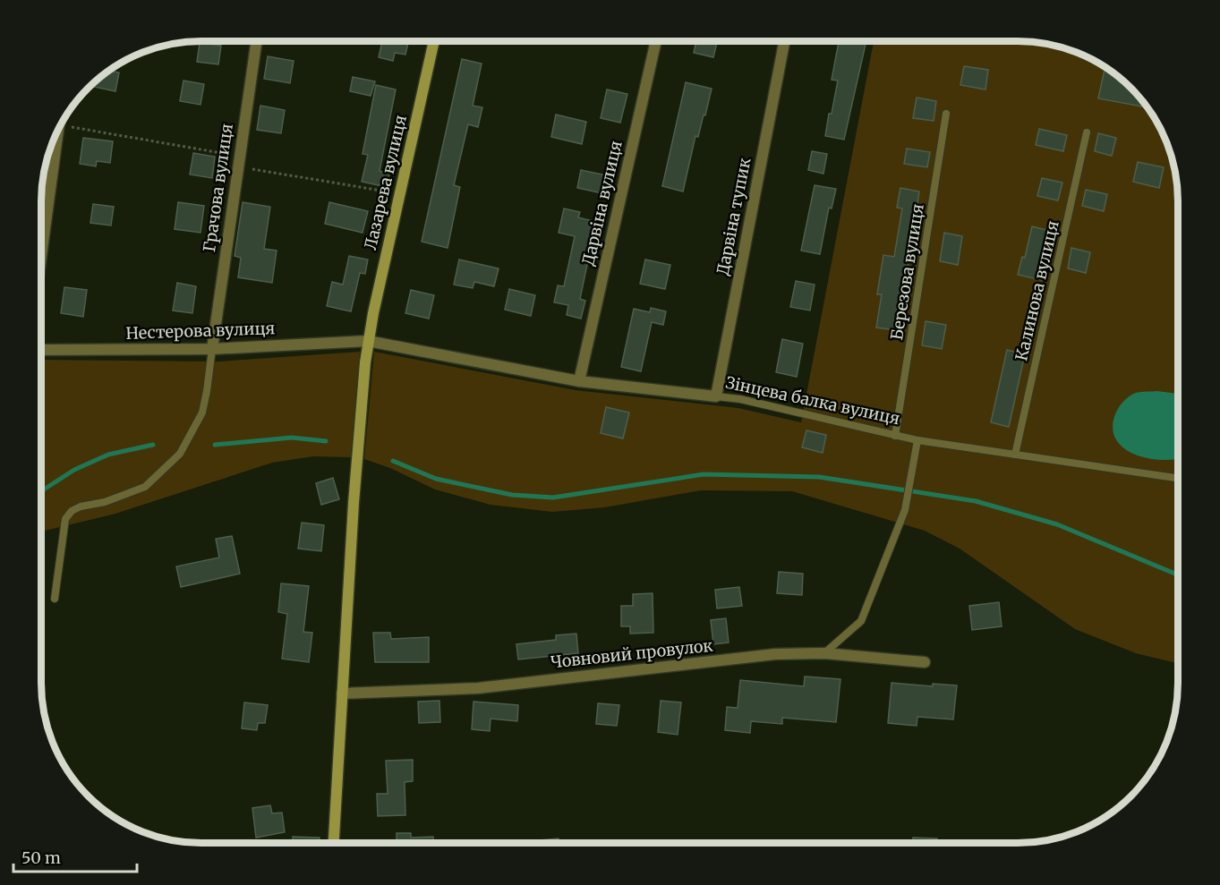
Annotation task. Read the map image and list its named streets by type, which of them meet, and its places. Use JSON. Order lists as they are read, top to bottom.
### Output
{
  "streets": {
    "street": [
      "Лазарева вулиця",
      "Грачова вулиця",
      "Дарвіна вулиця",
      "Дарвіна тупик",
      "Нестерова вулиця",
      "Зінцева балка вулиця",
      "Човновий провулок"
    ],
    "lane": ["Березова вулиця", "Калинова вулиця"]
  },
  "crossings": [
    ["Лазарева вулиця", "Нестерова вулиця"],
    ["Лазарева вулиця", "Зінцева балка вулиця"],
    ["Грачова вулиця", "Нестерова вулиця"],
    ["Дарвіна вулиця", "Зінцева балка вулиця"],
    ["Дарвіна тупик", "Зінцева балка вулиця"],
    ["Березова вулиця", "Зінцева балка вулиця"],
    ["Калинова вулиця", "Зінцева балка вулиця"],
    ["Нестерова вулиця", "Зінцева балка вулиця"]
  ],
  "scale_bar": "50 m"
}
